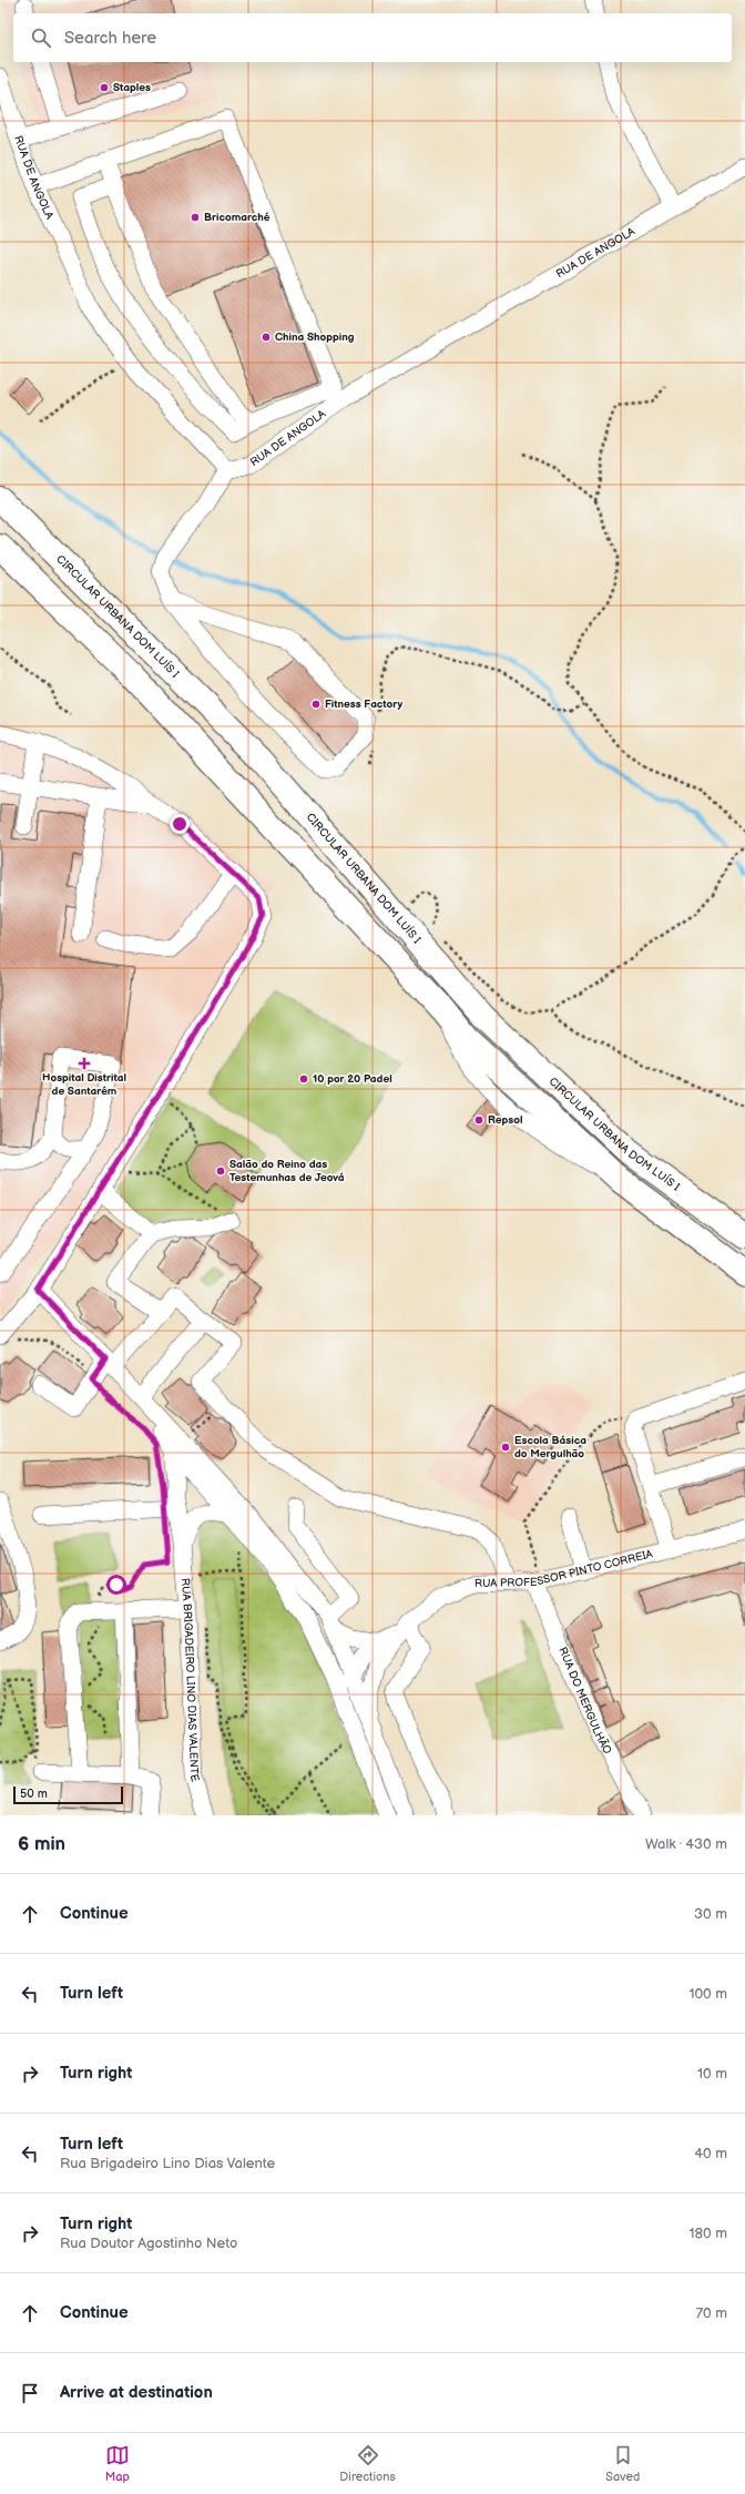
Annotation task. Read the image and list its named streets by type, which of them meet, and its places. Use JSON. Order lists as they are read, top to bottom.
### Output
{
  "streets": {
    "highway": ["CIRCULAR URBANA DOM LUÍS I"],
    "street": [
      "RUA DE ANGOLA",
      "RUA PROFESSOR PINTO CORREIA",
      "RUA BRIGADEIRO LINO DIAS VALENTE",
      "RUA DO MERGULHÃO"
    ]
  },
  "crossings": [
    ["RUA PROFESSOR PINTO CORREIA", "RUA DO MERGULHÃO"]
  ],
  "places": {
    "other": [
      "Staples",
      "Bricomarché",
      "China Shopping",
      "Fitness Factory",
      "10 por 20 Padel",
      "Repsol",
      "Salão do Reino das Testemunhas de Jeová",
      "Escola Básica do Mergulhão"
    ],
    "health": ["Hospital Distrital de Santarém"]
  },
  "scale_bar": "50 m",
  "page": {
    "search": "Search here",
    "scale": "50 m",
    "heading": ["6 min", "Walk · 430 m"],
    "list": [
      ["Continue", "30 m"],
      ["Turn left", "100 m"],
      ["Turn right", "10 m"],
      ["Turn left", "Rua Brigadeiro Lino Dias Valente", "40 m"],
      ["Turn right", "Rua Doutor Agostinho Neto", "180 m"],
      ["Continue", "70 m"],
      "Arrive at destination"
    ],
    "nav": ["Map", "Directions", "Saved"]
  }
}
